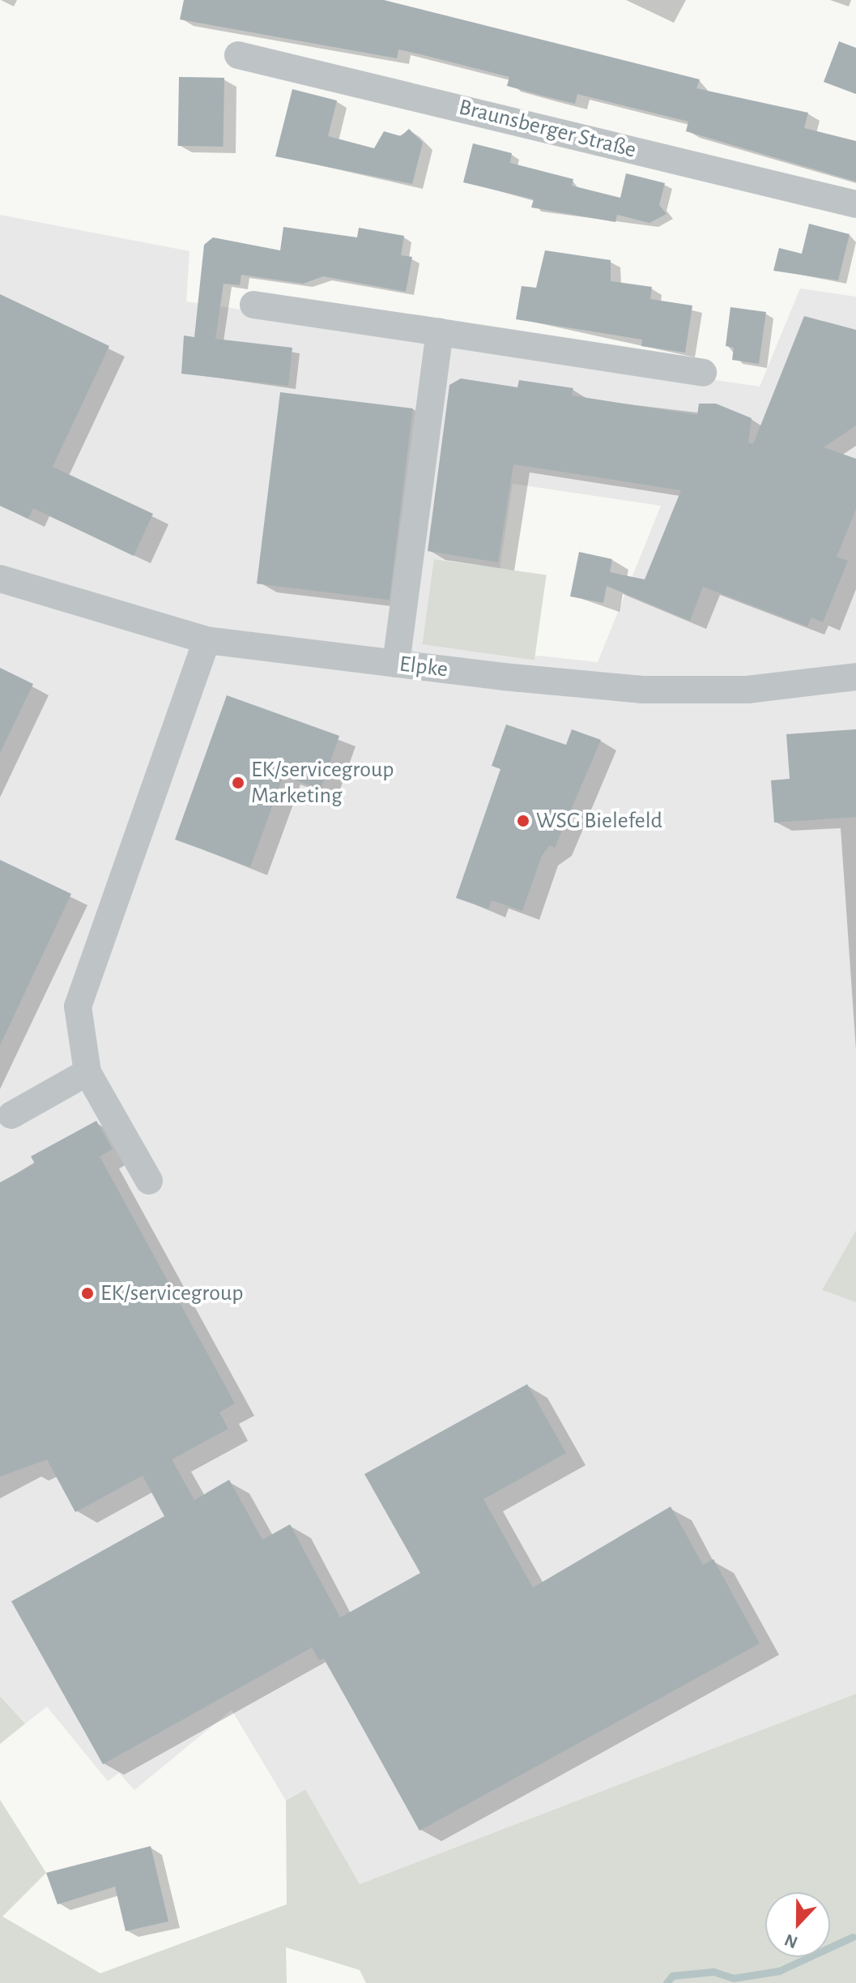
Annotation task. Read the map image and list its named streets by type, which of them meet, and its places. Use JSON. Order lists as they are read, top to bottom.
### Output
{
  "streets": {
    "street": ["Braunsberger Straße", "Elpke"]
  },
  "places": ["EK/servicegroup Marketing", "WSG Bielefeld", "EK/servicegroup"],
  "north": "bottom"
}
